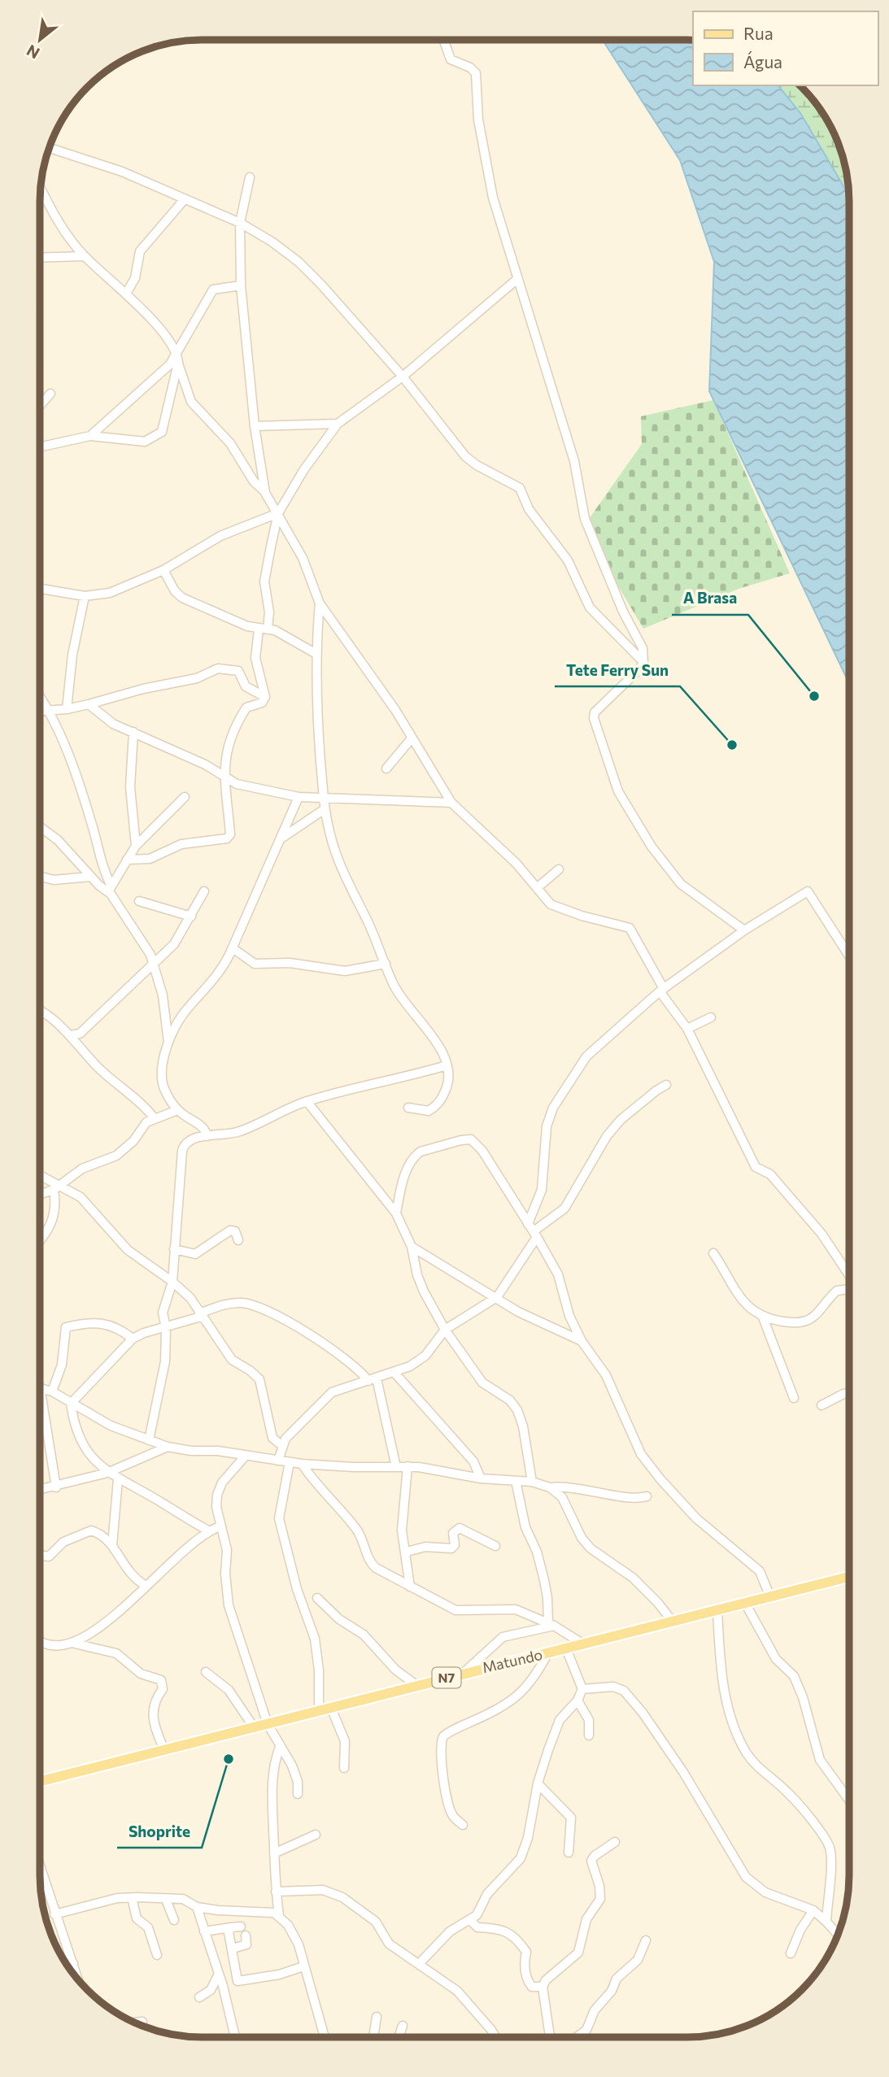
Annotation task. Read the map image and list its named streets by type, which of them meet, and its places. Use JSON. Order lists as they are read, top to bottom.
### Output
{
  "streets": {
    "main road": ["Matundo", "N7"]
  },
  "places": ["A Brasa", "Tete Ferry Sun", "Shoprite"],
  "legend": ["Rua", "Água"],
  "north": "bottom left"
}
